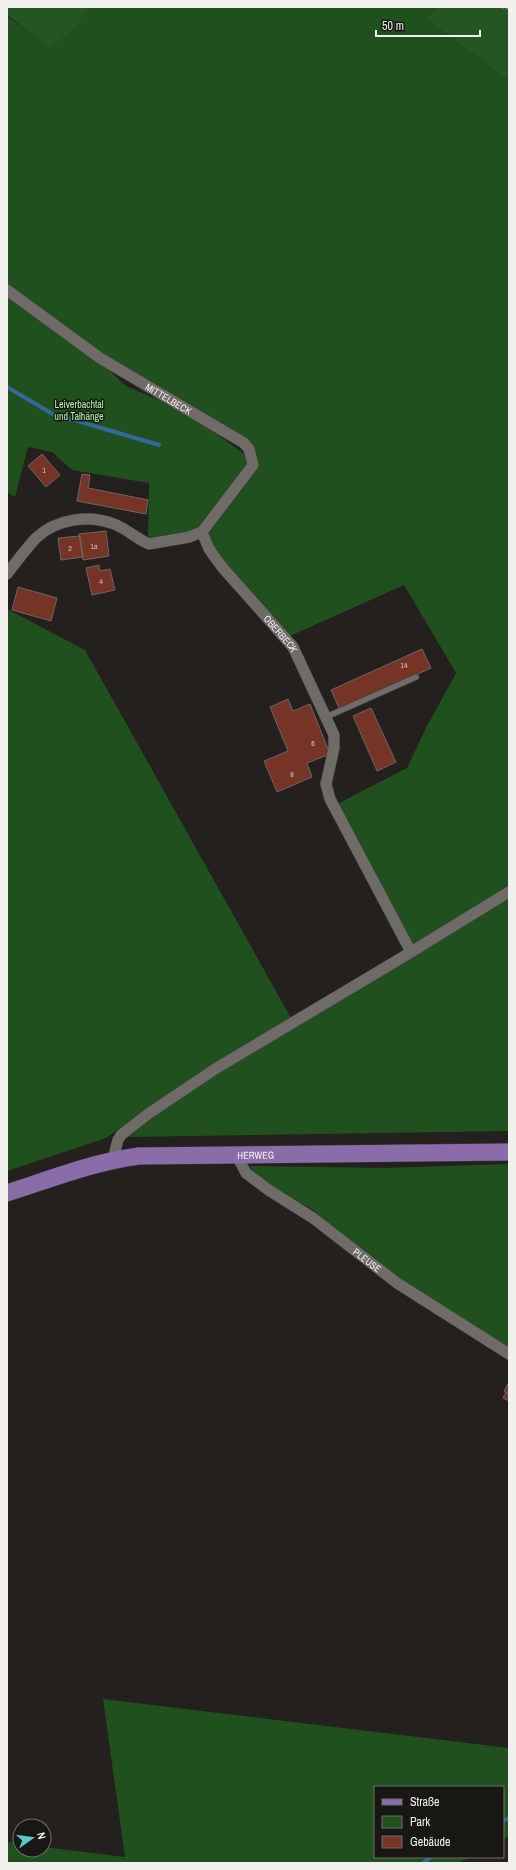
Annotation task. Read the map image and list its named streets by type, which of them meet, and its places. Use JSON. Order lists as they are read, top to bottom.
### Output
{
  "streets": {
    "main road": ["HERWEG"],
    "street": ["MITTELBECK", "OBERBECK", "PLEUSE"]
  },
  "crossings": [
    ["MITTELBECK", "OBERBECK"],
    ["HERWEG", "PLEUSE"]
  ],
  "parks": ["Leiverbachtal und Talhänge"],
  "house_numbers": [
    "1",
    "1a",
    "2",
    "4",
    "14",
    "6",
    "8"
  ],
  "legend": ["Straße", "Park", "Gebäude"],
  "scale_bar": "50 m",
  "north": "right"
}
